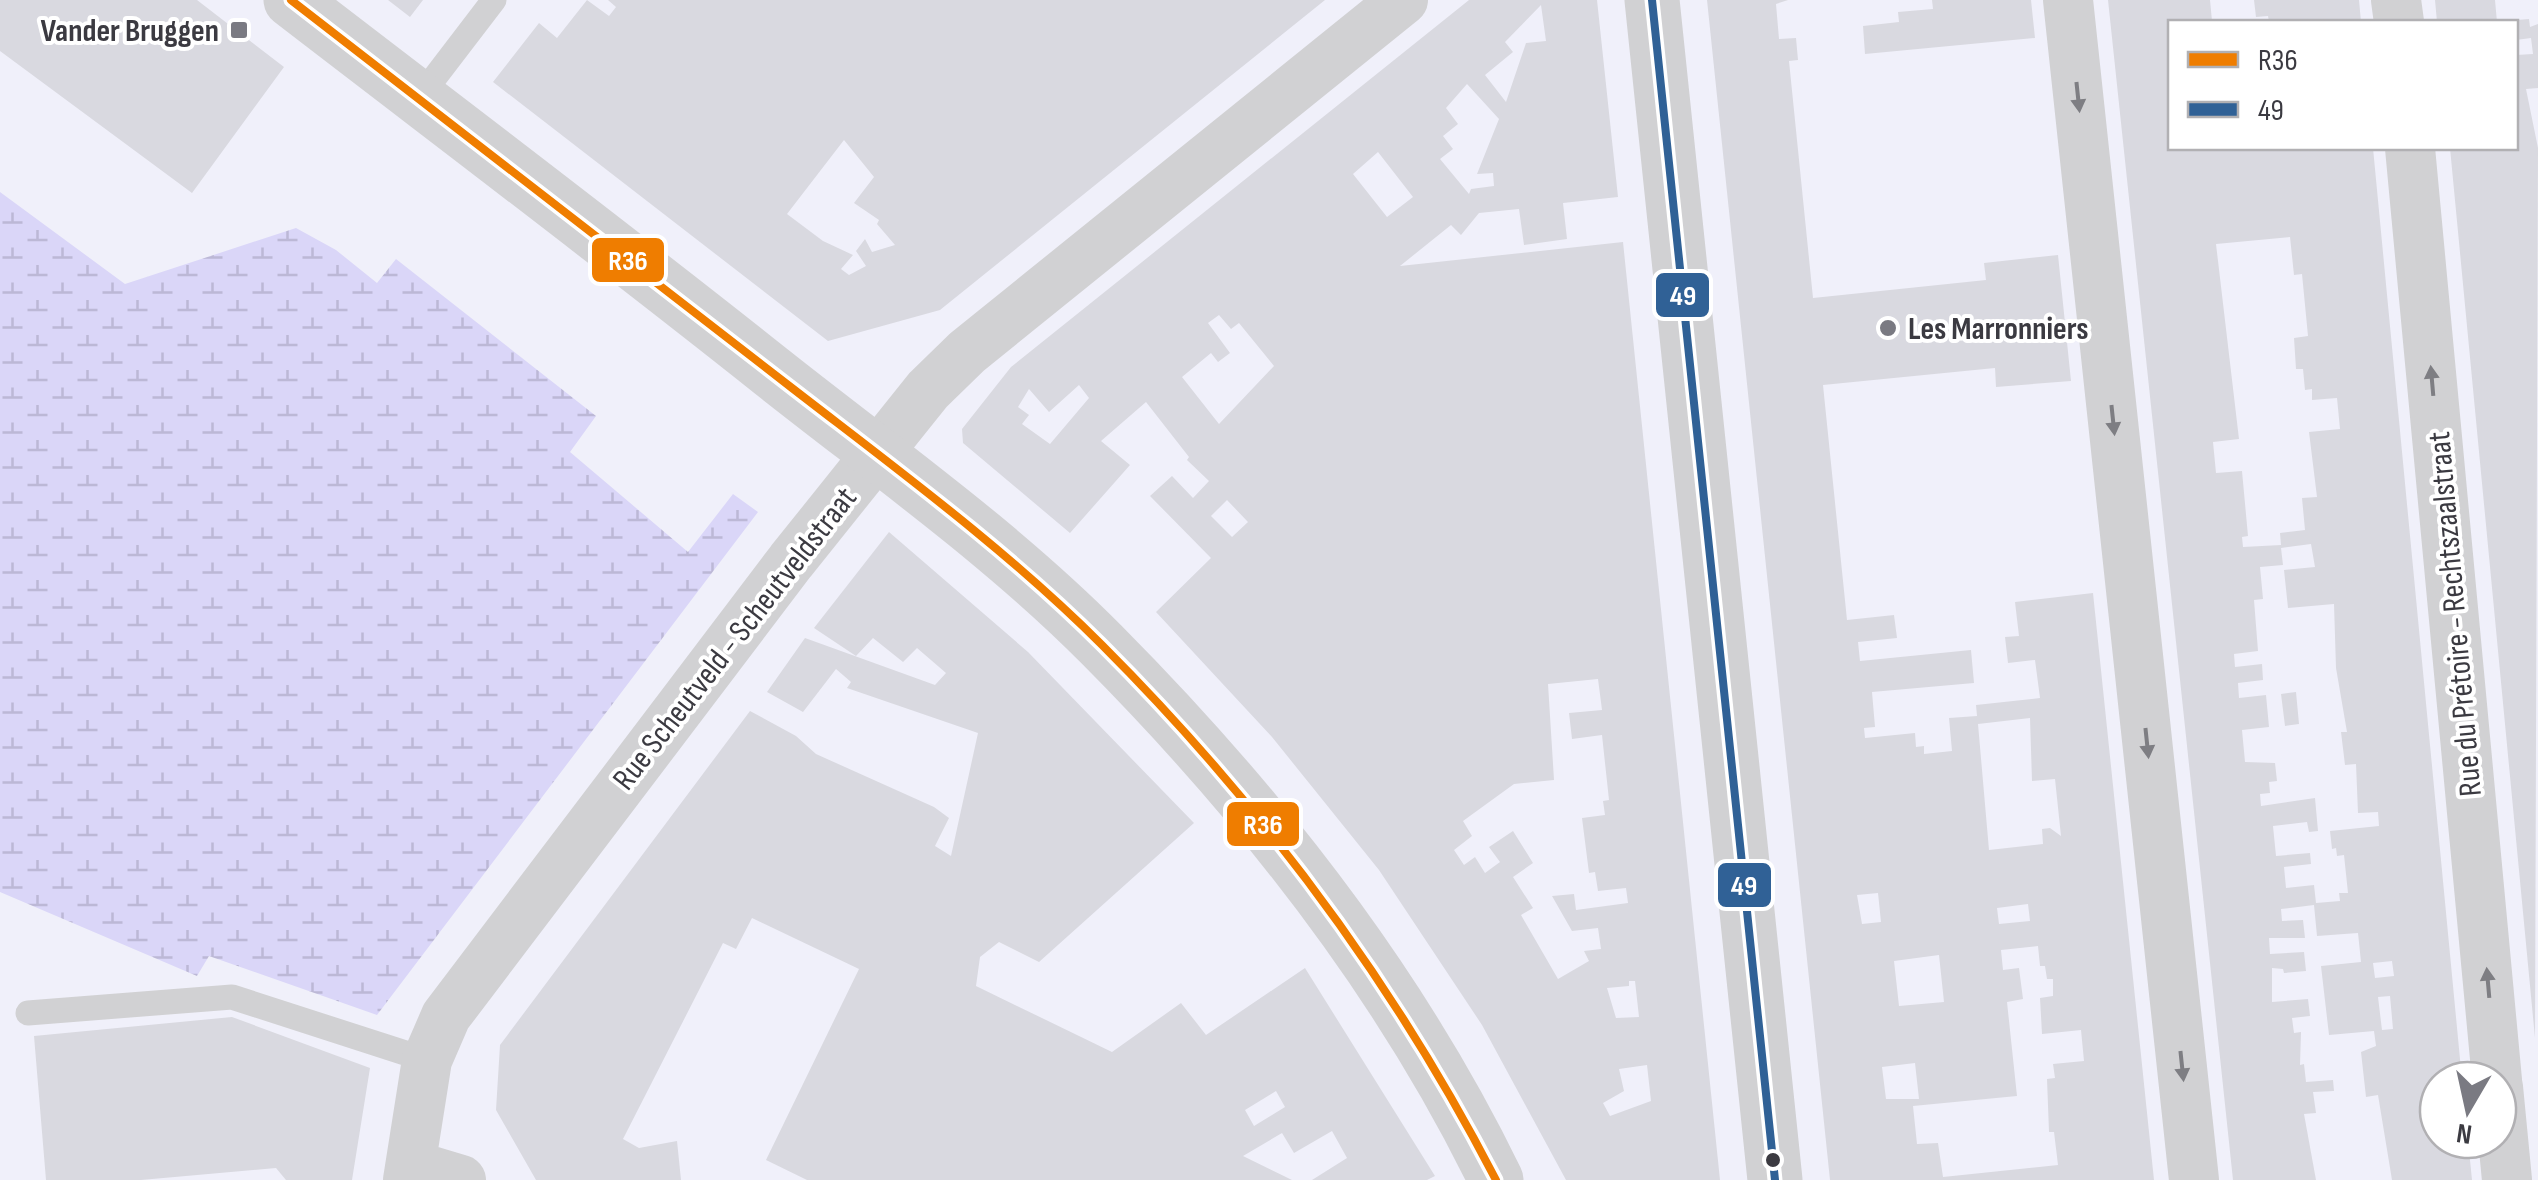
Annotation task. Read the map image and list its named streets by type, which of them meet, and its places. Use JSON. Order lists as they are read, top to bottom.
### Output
{
  "streets": {
    "street": ["Rue du Prétoire - Rechtszaalstraat", "Rue Scheutveld - Scheutveldstraat"]
  },
  "places": {
    "transit": ["Vander Bruggen"],
    "other": ["Les Marronniers"]
  },
  "lines": ["transit line R36", "transit line 49"],
  "legend": ["R36", "49"],
  "north": "bottom"
}
